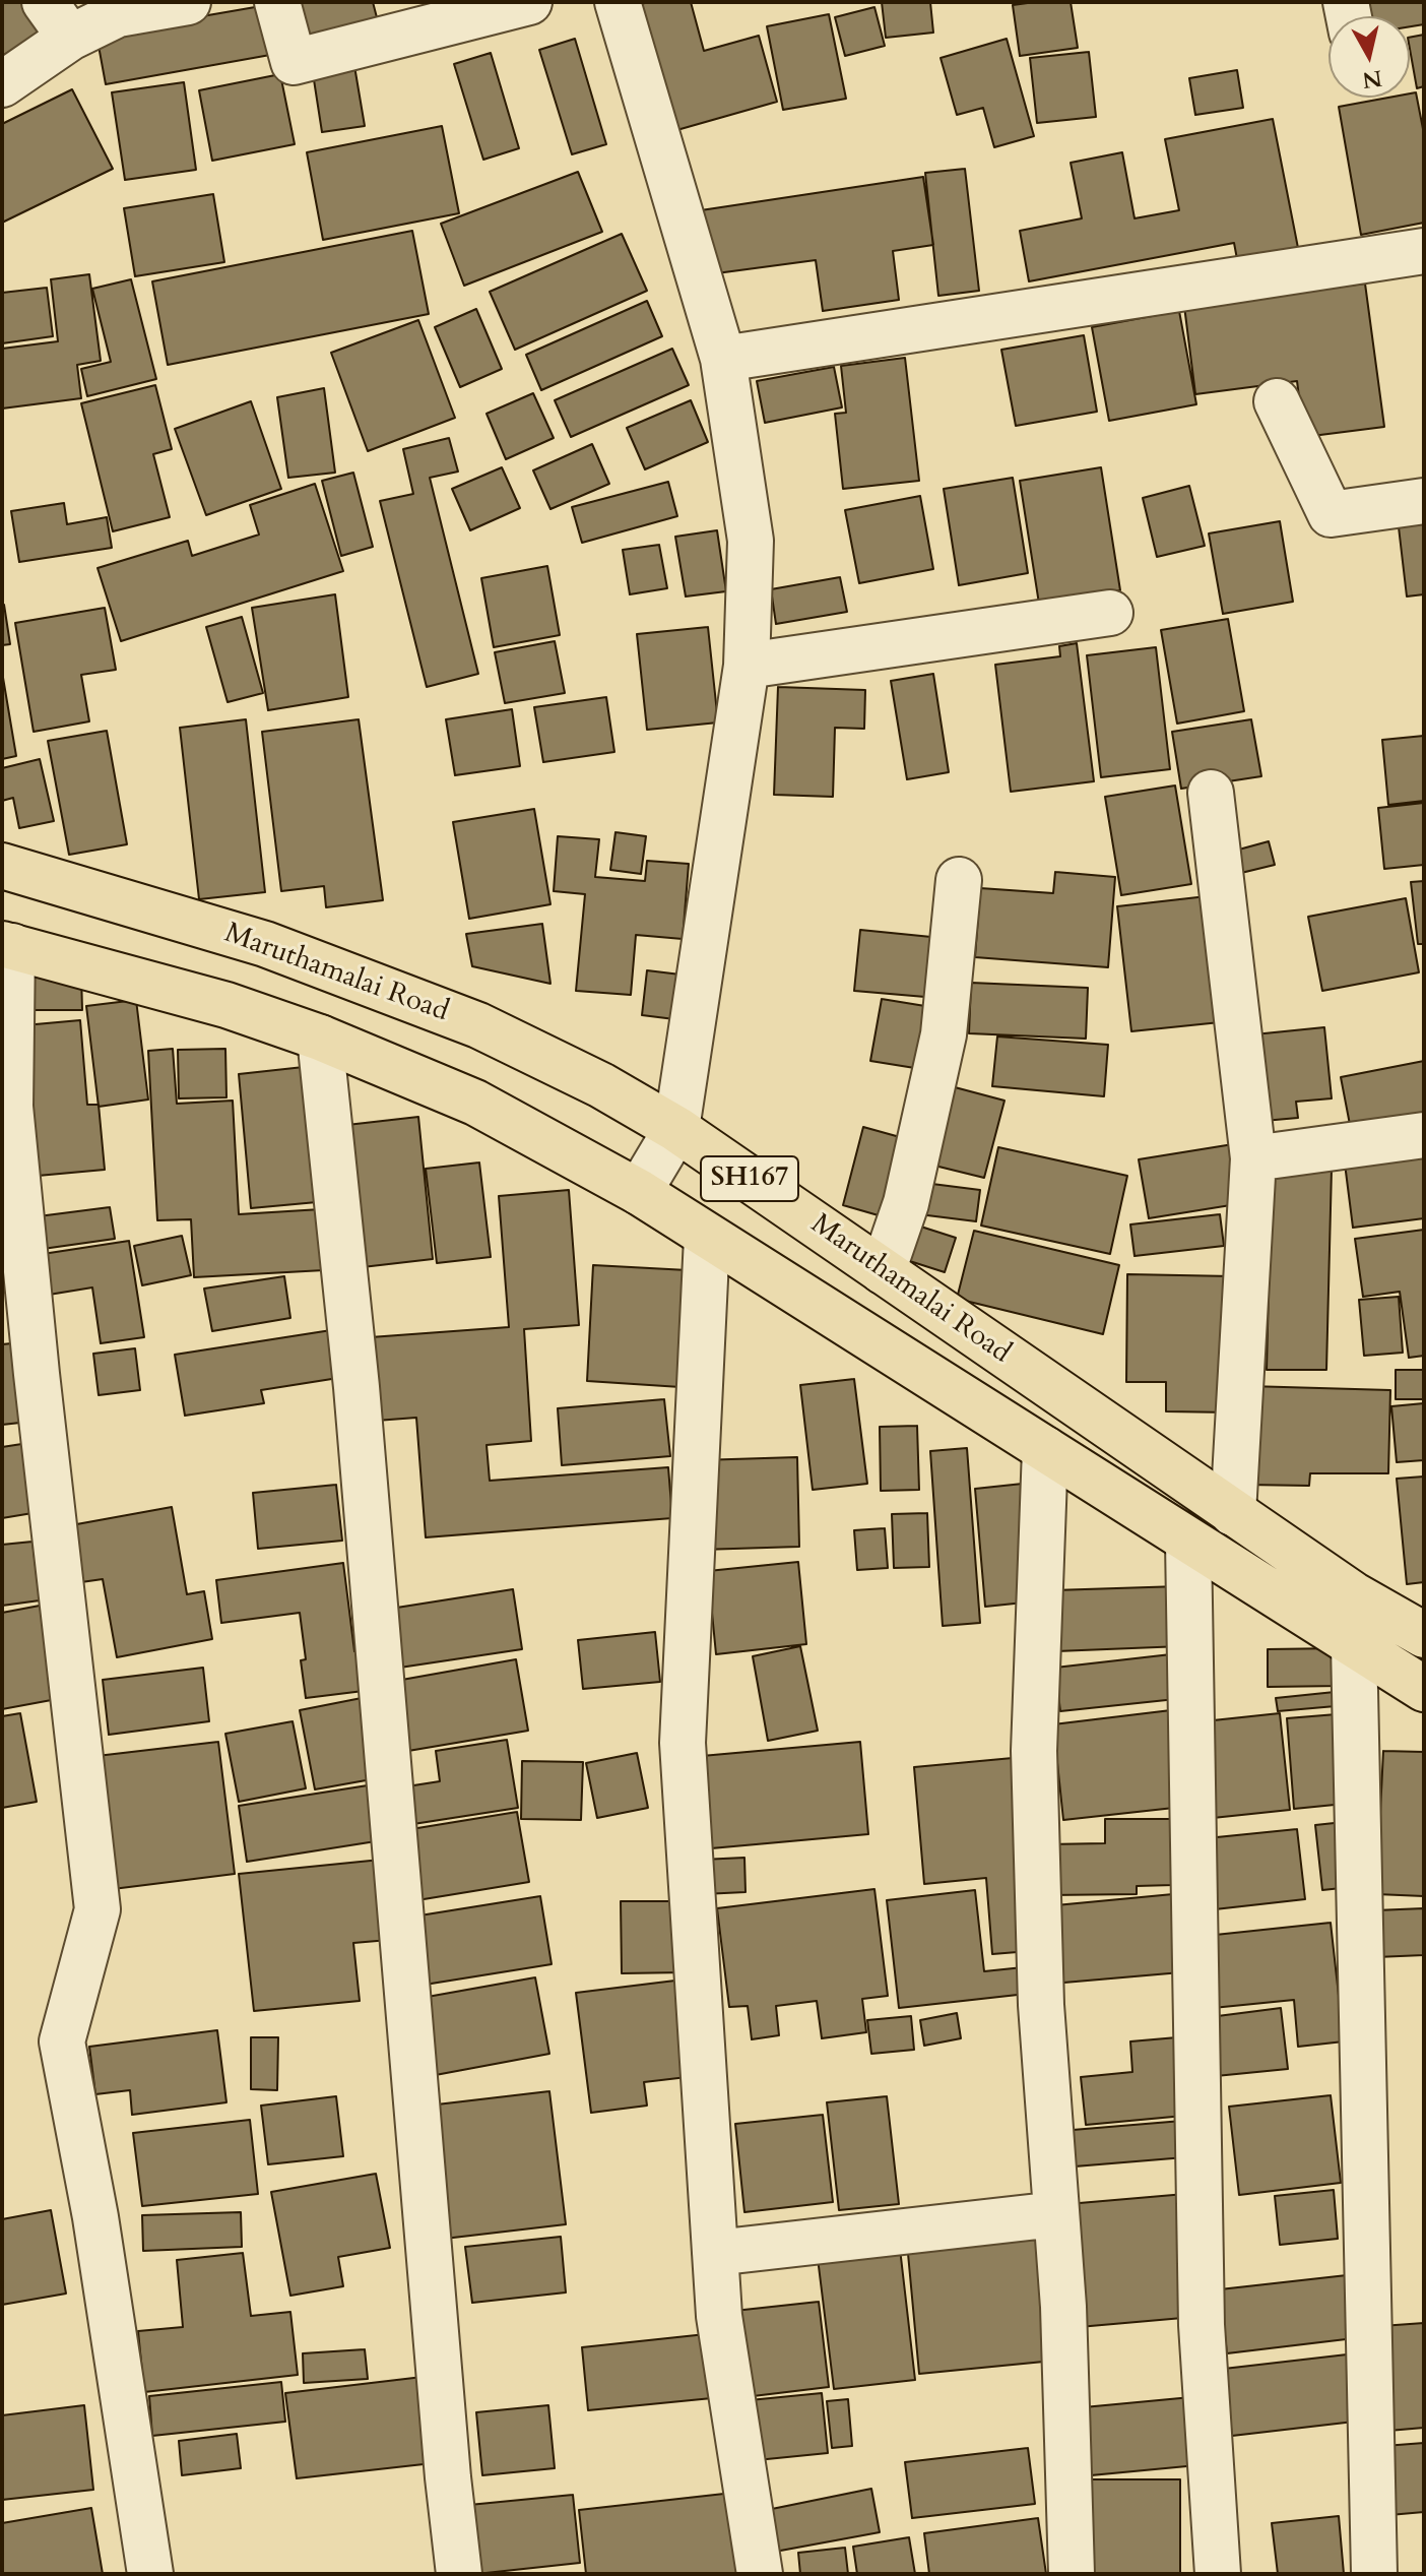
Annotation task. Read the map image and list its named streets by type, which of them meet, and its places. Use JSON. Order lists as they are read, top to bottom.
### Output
{
  "streets": {
    "main road": ["Maruthamalai Road", "SH167"]
  },
  "north": "bottom"
}
